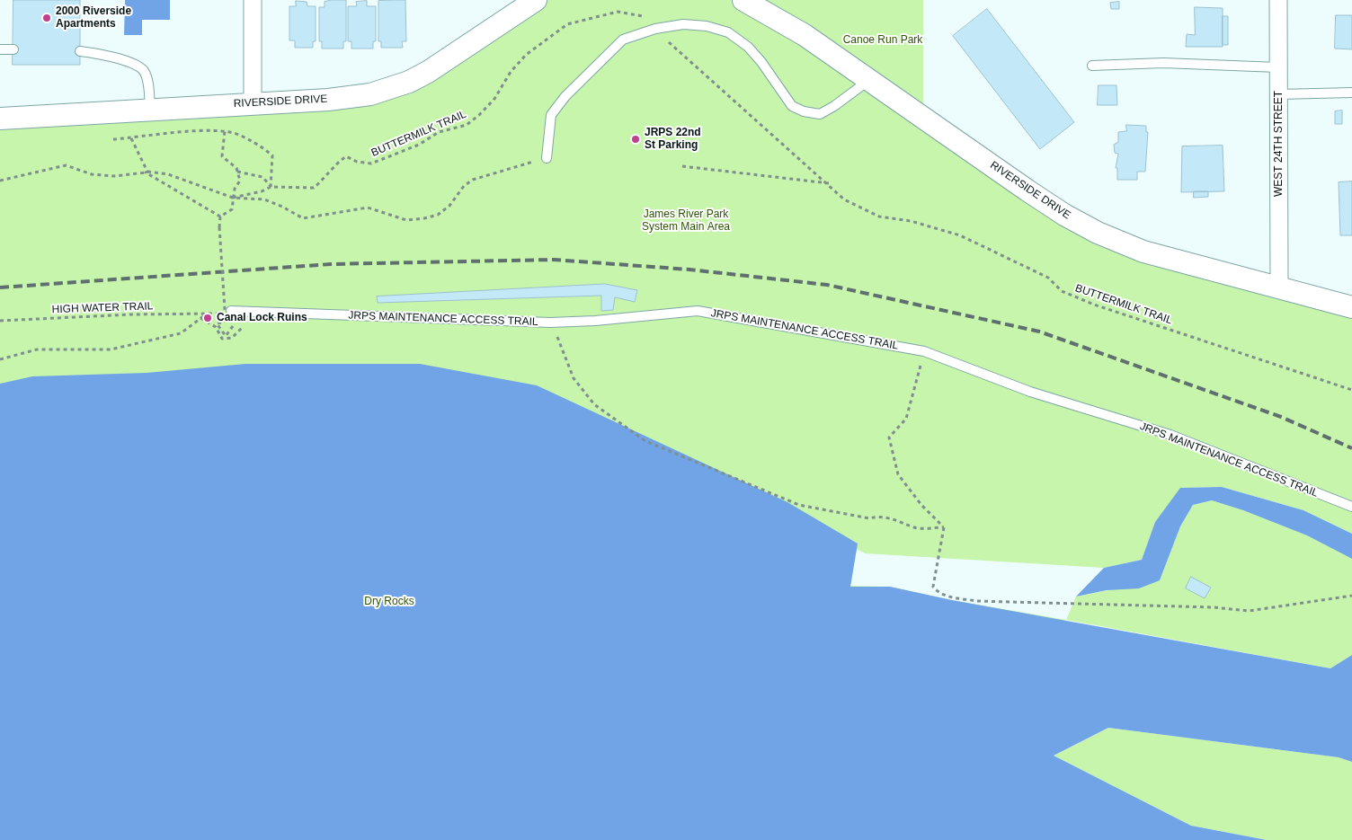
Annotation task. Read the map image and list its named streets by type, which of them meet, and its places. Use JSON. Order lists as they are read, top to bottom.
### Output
{
  "streets": {
    "street": ["RIVERSIDE DRIVE", "WEST 24TH STREET"],
    "lane": ["JRPS MAINTENANCE ACCESS TRAIL"],
    "path": ["BUTTERMILK TRAIL", "HIGH WATER TRAIL"]
  },
  "crossings": [
    ["RIVERSIDE DRIVE", "WEST 24TH STREET"]
  ],
  "parks": ["Canoe Run Park", "James River Park System Main Area", "Dry Rocks"],
  "places": ["2000 Riverside Apartments", "JRPS 22nd St Parking", "Canal Lock Ruins"]
}
